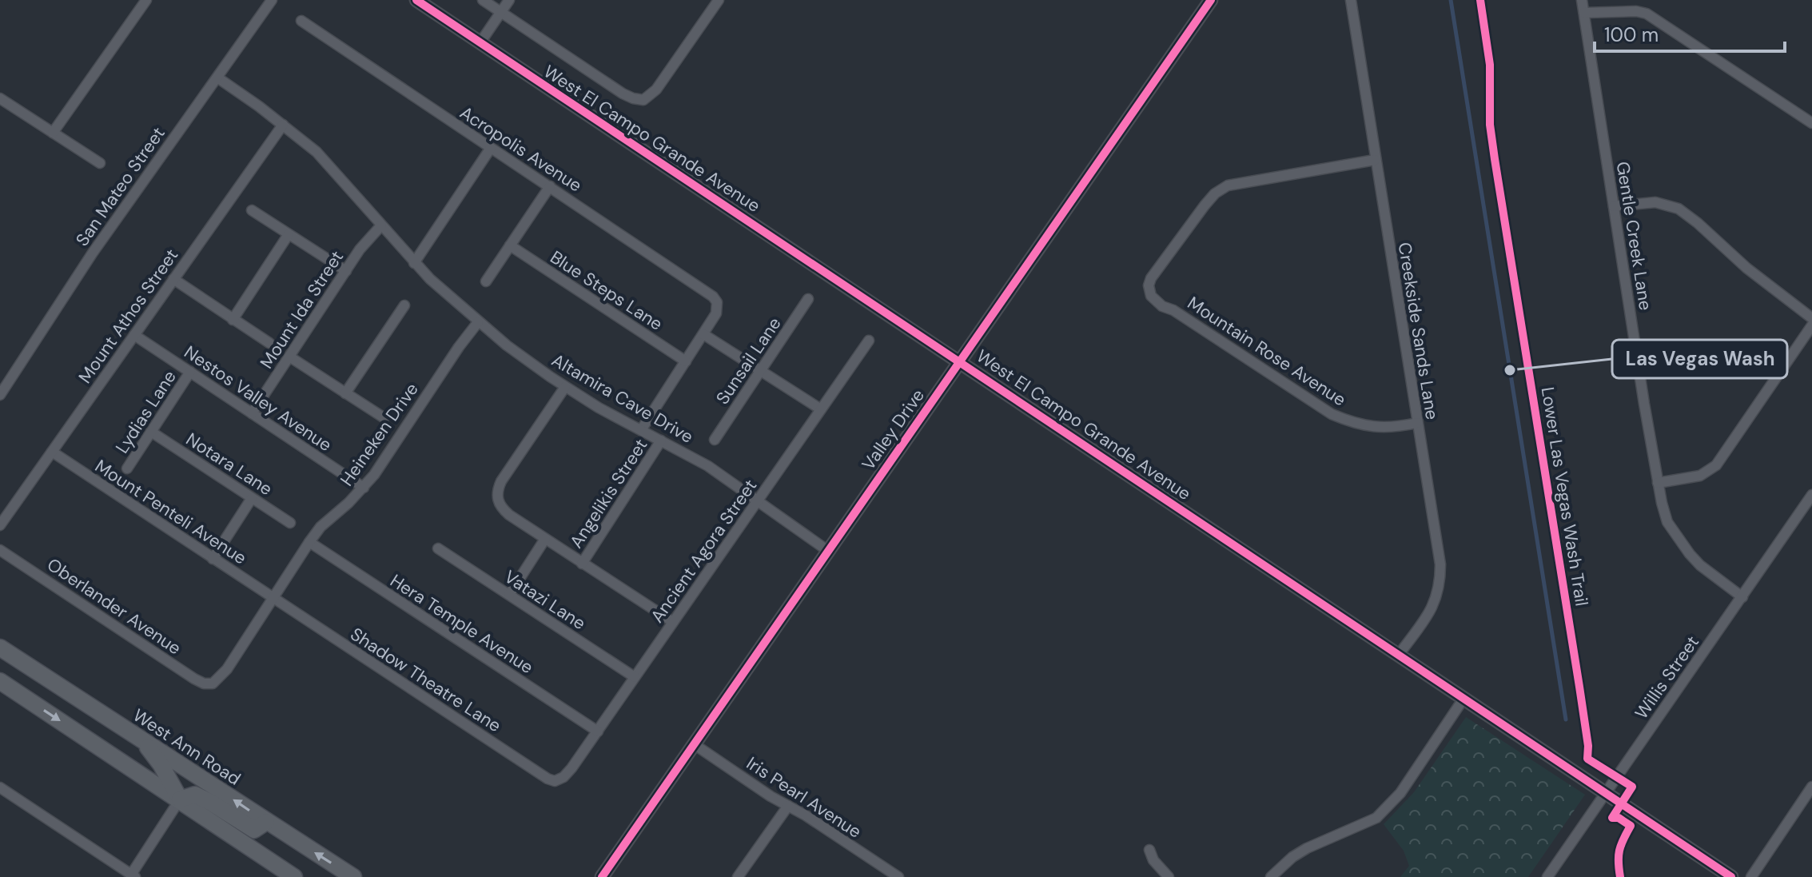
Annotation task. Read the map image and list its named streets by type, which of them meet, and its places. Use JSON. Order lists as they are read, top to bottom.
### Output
{
  "streets": {
    "main road": ["West Ann Road"],
    "street": [
      "West El Campo Grande Avenue",
      "Acropolis Avenue",
      "San Mateo Street",
      "Gentle Creek Lane",
      "Blue Steps Lane",
      "Mount Ida Street",
      "Mount Athos Street",
      "Creekside Sands Lane",
      "Mountain Rose Avenue",
      "Sunsail Lane",
      "Nestos Valley Avenue",
      "Altamira Cave Drive",
      "Lydias Lane",
      "Valley Drive",
      "Heineken Drive",
      "Notara Lane",
      "Angelikis Street",
      "Mount Penteli Avenue",
      "Ancient Agora Street",
      "Vatazi Lane",
      "Oberlander Avenue",
      "Hera Temple Avenue",
      "Willis Street",
      "Shadow Theatre Lane",
      "Iris Pearl Avenue"
    ],
    "cycle path": ["Lower Las Vegas Wash Trail"]
  },
  "crossings": [
    ["West El Campo Grande Avenue", "Creekside Sands Lane"],
    ["West El Campo Grande Avenue", "Valley Drive"],
    ["West El Campo Grande Avenue", "Willis Street"],
    ["San Mateo Street", "Altamira Cave Drive"],
    ["Gentle Creek Lane", "Willis Street"],
    ["Mount Ida Street", "Nestos Valley Avenue"],
    ["Mount Ida Street", "Altamira Cave Drive"],
    ["Mount Athos Street", "Nestos Valley Avenue"],
    ["Mount Athos Street", "Altamira Cave Drive"],
    ["Mount Athos Street", "Mount Penteli Avenue"],
    ["Creekside Sands Lane", "Mountain Rose Avenue"],
    ["Nestos Valley Avenue", "Lydias Lane"],
    ["Nestos Valley Avenue", "Heineken Drive"],
    ["Altamira Cave Drive", "Valley Drive"],
    ["Altamira Cave Drive", "Heineken Drive"],
    ["Altamira Cave Drive", "Angelikis Street"],
    ["Altamira Cave Drive", "Ancient Agora Street"],
    ["Lydias Lane", "Notara Lane"],
    ["Valley Drive", "Iris Pearl Avenue"],
    ["Heineken Drive", "Mount Penteli Avenue"],
    ["Heineken Drive", "Oberlander Avenue"],
    ["Heineken Drive", "Hera Temple Avenue"],
    ["Heineken Drive", "Shadow Theatre Lane"],
    ["Mount Penteli Avenue", "Shadow Theatre Lane"],
    ["Ancient Agora Street", "Vatazi Lane"],
    ["Ancient Agora Street", "Hera Temple Avenue"],
    ["Ancient Agora Street", "Shadow Theatre Lane"]
  ],
  "places": ["Las Vegas Wash"],
  "scale_bar": "100 m"
}
